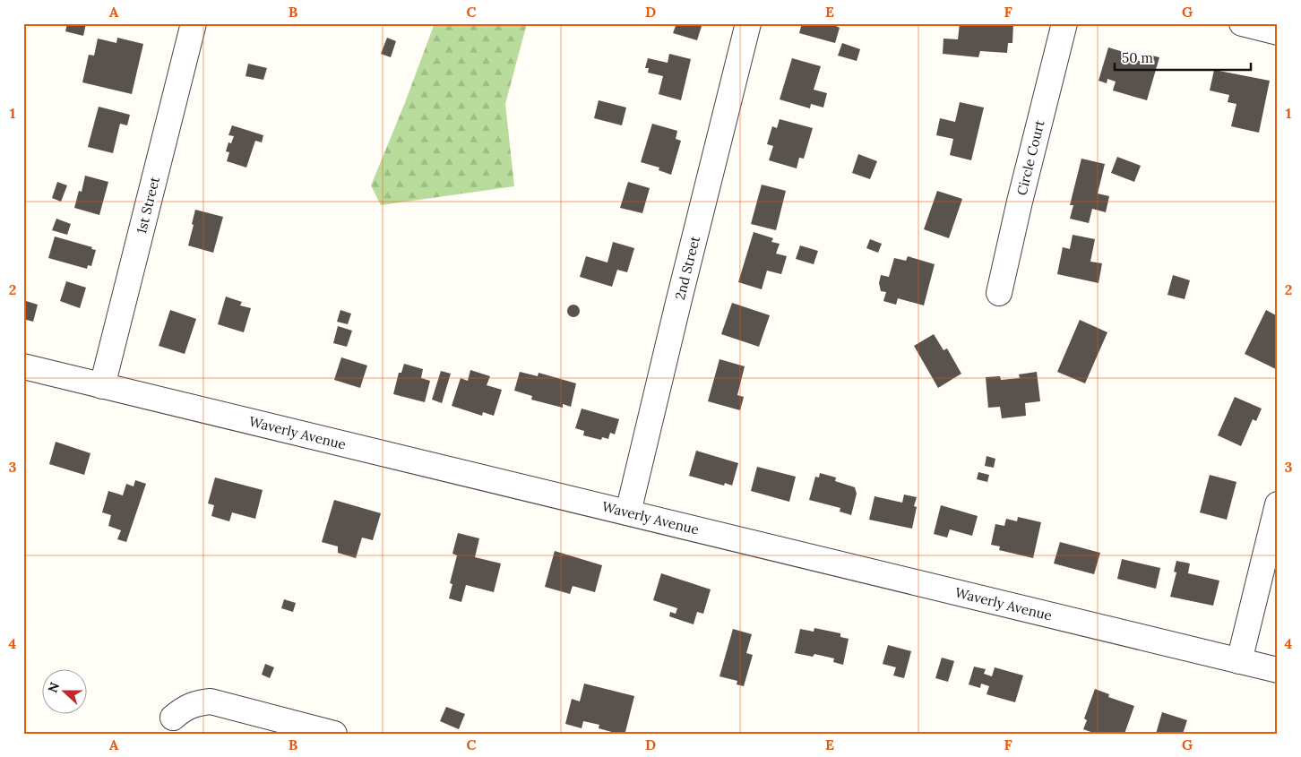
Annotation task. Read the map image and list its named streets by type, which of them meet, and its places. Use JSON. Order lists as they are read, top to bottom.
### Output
{
  "streets": {
    "street": [
      "Circle Court",
      "1st Street",
      "2nd Street",
      "Waverly Avenue"
    ]
  },
  "crossings": [
    ["1st Street", "Waverly Avenue"],
    ["2nd Street", "Waverly Avenue"]
  ],
  "scale_bar": "50 m",
  "north": "left",
  "grid": {
    "columns": [
      "A",
      "B",
      "C",
      "D",
      "E",
      "F",
      "G"
    ],
    "rows": [
      "1",
      "2",
      "3",
      "4"
    ]
  }
}
